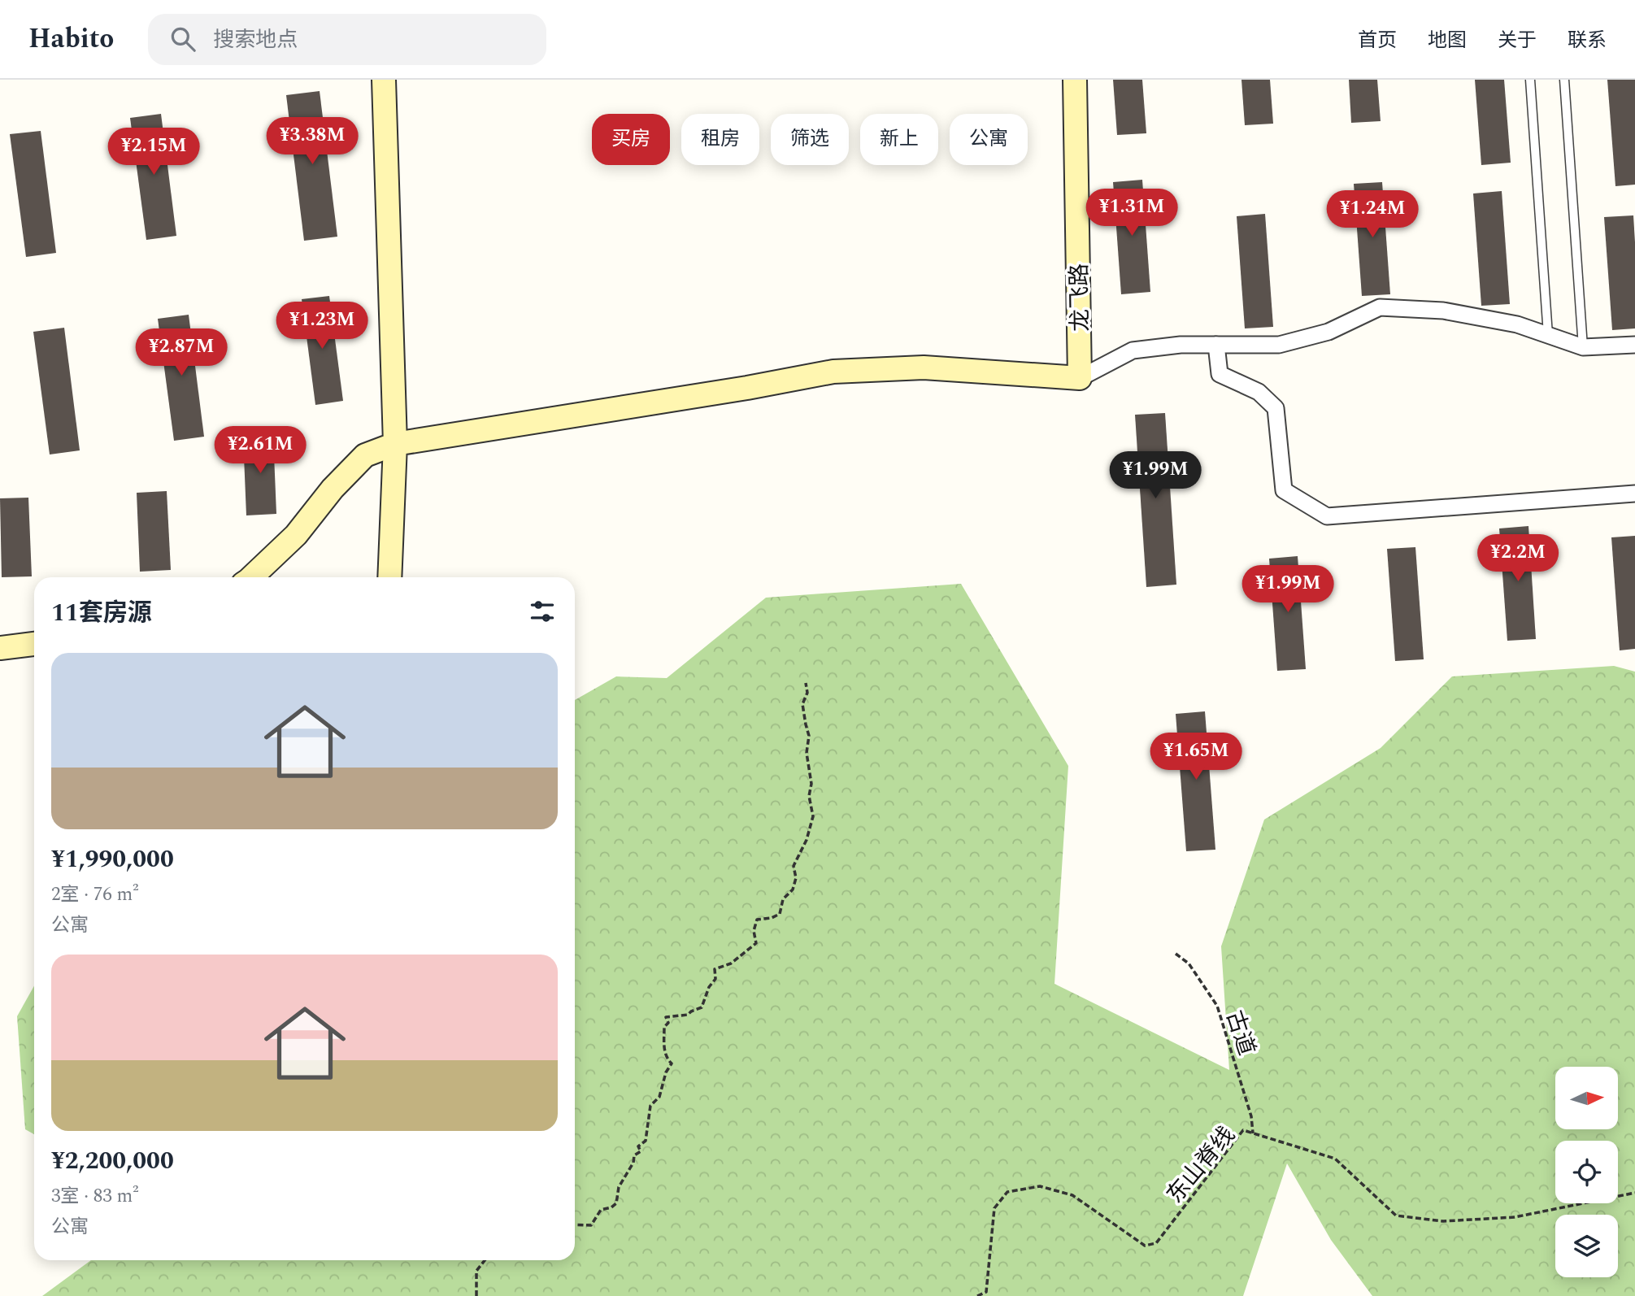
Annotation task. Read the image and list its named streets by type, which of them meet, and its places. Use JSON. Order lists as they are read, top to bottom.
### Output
{
  "streets": {
    "street": ["龙飞路"],
    "path": ["古道", "东山脊线"]
  },
  "crossings": [
    ["古道", "东山脊线"]
  ],
  "north": "right",
  "page": {
    "header": "Habito",
    "search": "搜索地点",
    "nav": [
      "首页",
      "地图",
      "关于",
      "联系"
    ],
    "chip": [
      "买房",
      "租房",
      "筛选",
      "新上",
      "公寓"
    ],
    "price": [
      "¥3.38M",
      "¥2.15M",
      "¥1.31M",
      "¥1.24M",
      "¥1.23M",
      "¥2.87M",
      "¥2.61M",
      "¥1.99M",
      "¥2.2M",
      "¥1.99M",
      "¥1.65M"
    ],
    "heading": "11套房源",
    "list": [
      {
        "name": "¥1,990,000",
        "note": "2室 · 76 m² · 公寓"
      },
      {
        "name": "¥2,200,000",
        "note": "3室 · 83 m² · 公寓"
      }
    ]
  }
}
